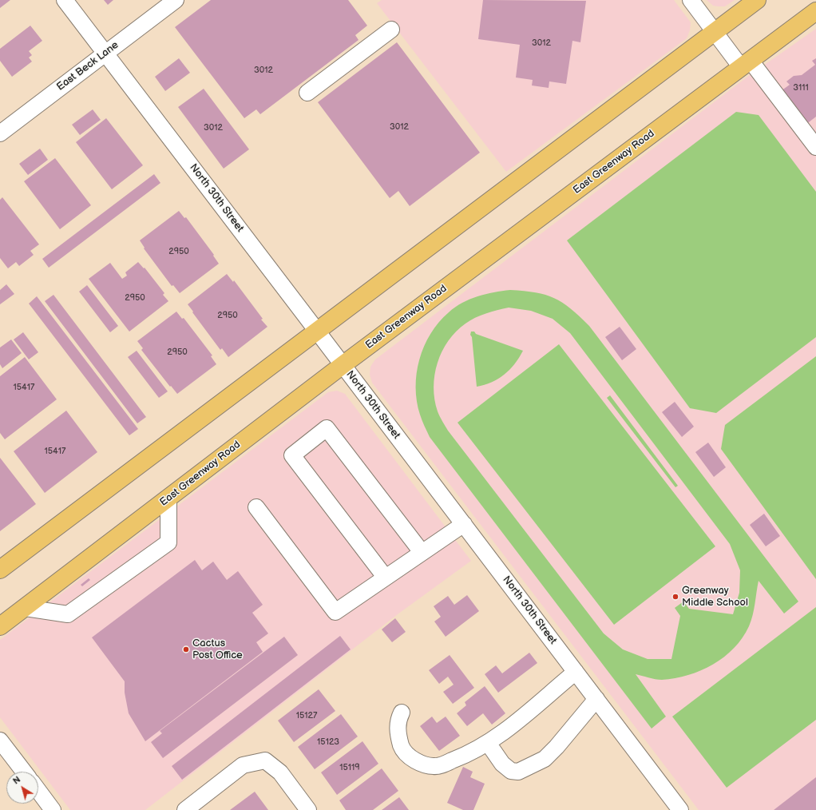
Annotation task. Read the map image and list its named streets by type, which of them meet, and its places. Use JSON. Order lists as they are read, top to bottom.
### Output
{
  "streets": {
    "main road": ["East Greenway Road"],
    "street": ["East Beck Lane", "North 30th Street"]
  },
  "crossings": [
    ["East Beck Lane", "North 30th Street"],
    ["East Greenway Road", "North 30th Street"]
  ],
  "places": ["Greenway Middle School", "Cactus Post Office"],
  "house_numbers": [
    "3012",
    "3012",
    "3111",
    "3012",
    "3012",
    "2950",
    "2950",
    "2950",
    "2950",
    "15417",
    "15417",
    "15127",
    "15123",
    "15119"
  ],
  "north": "top left"
}
